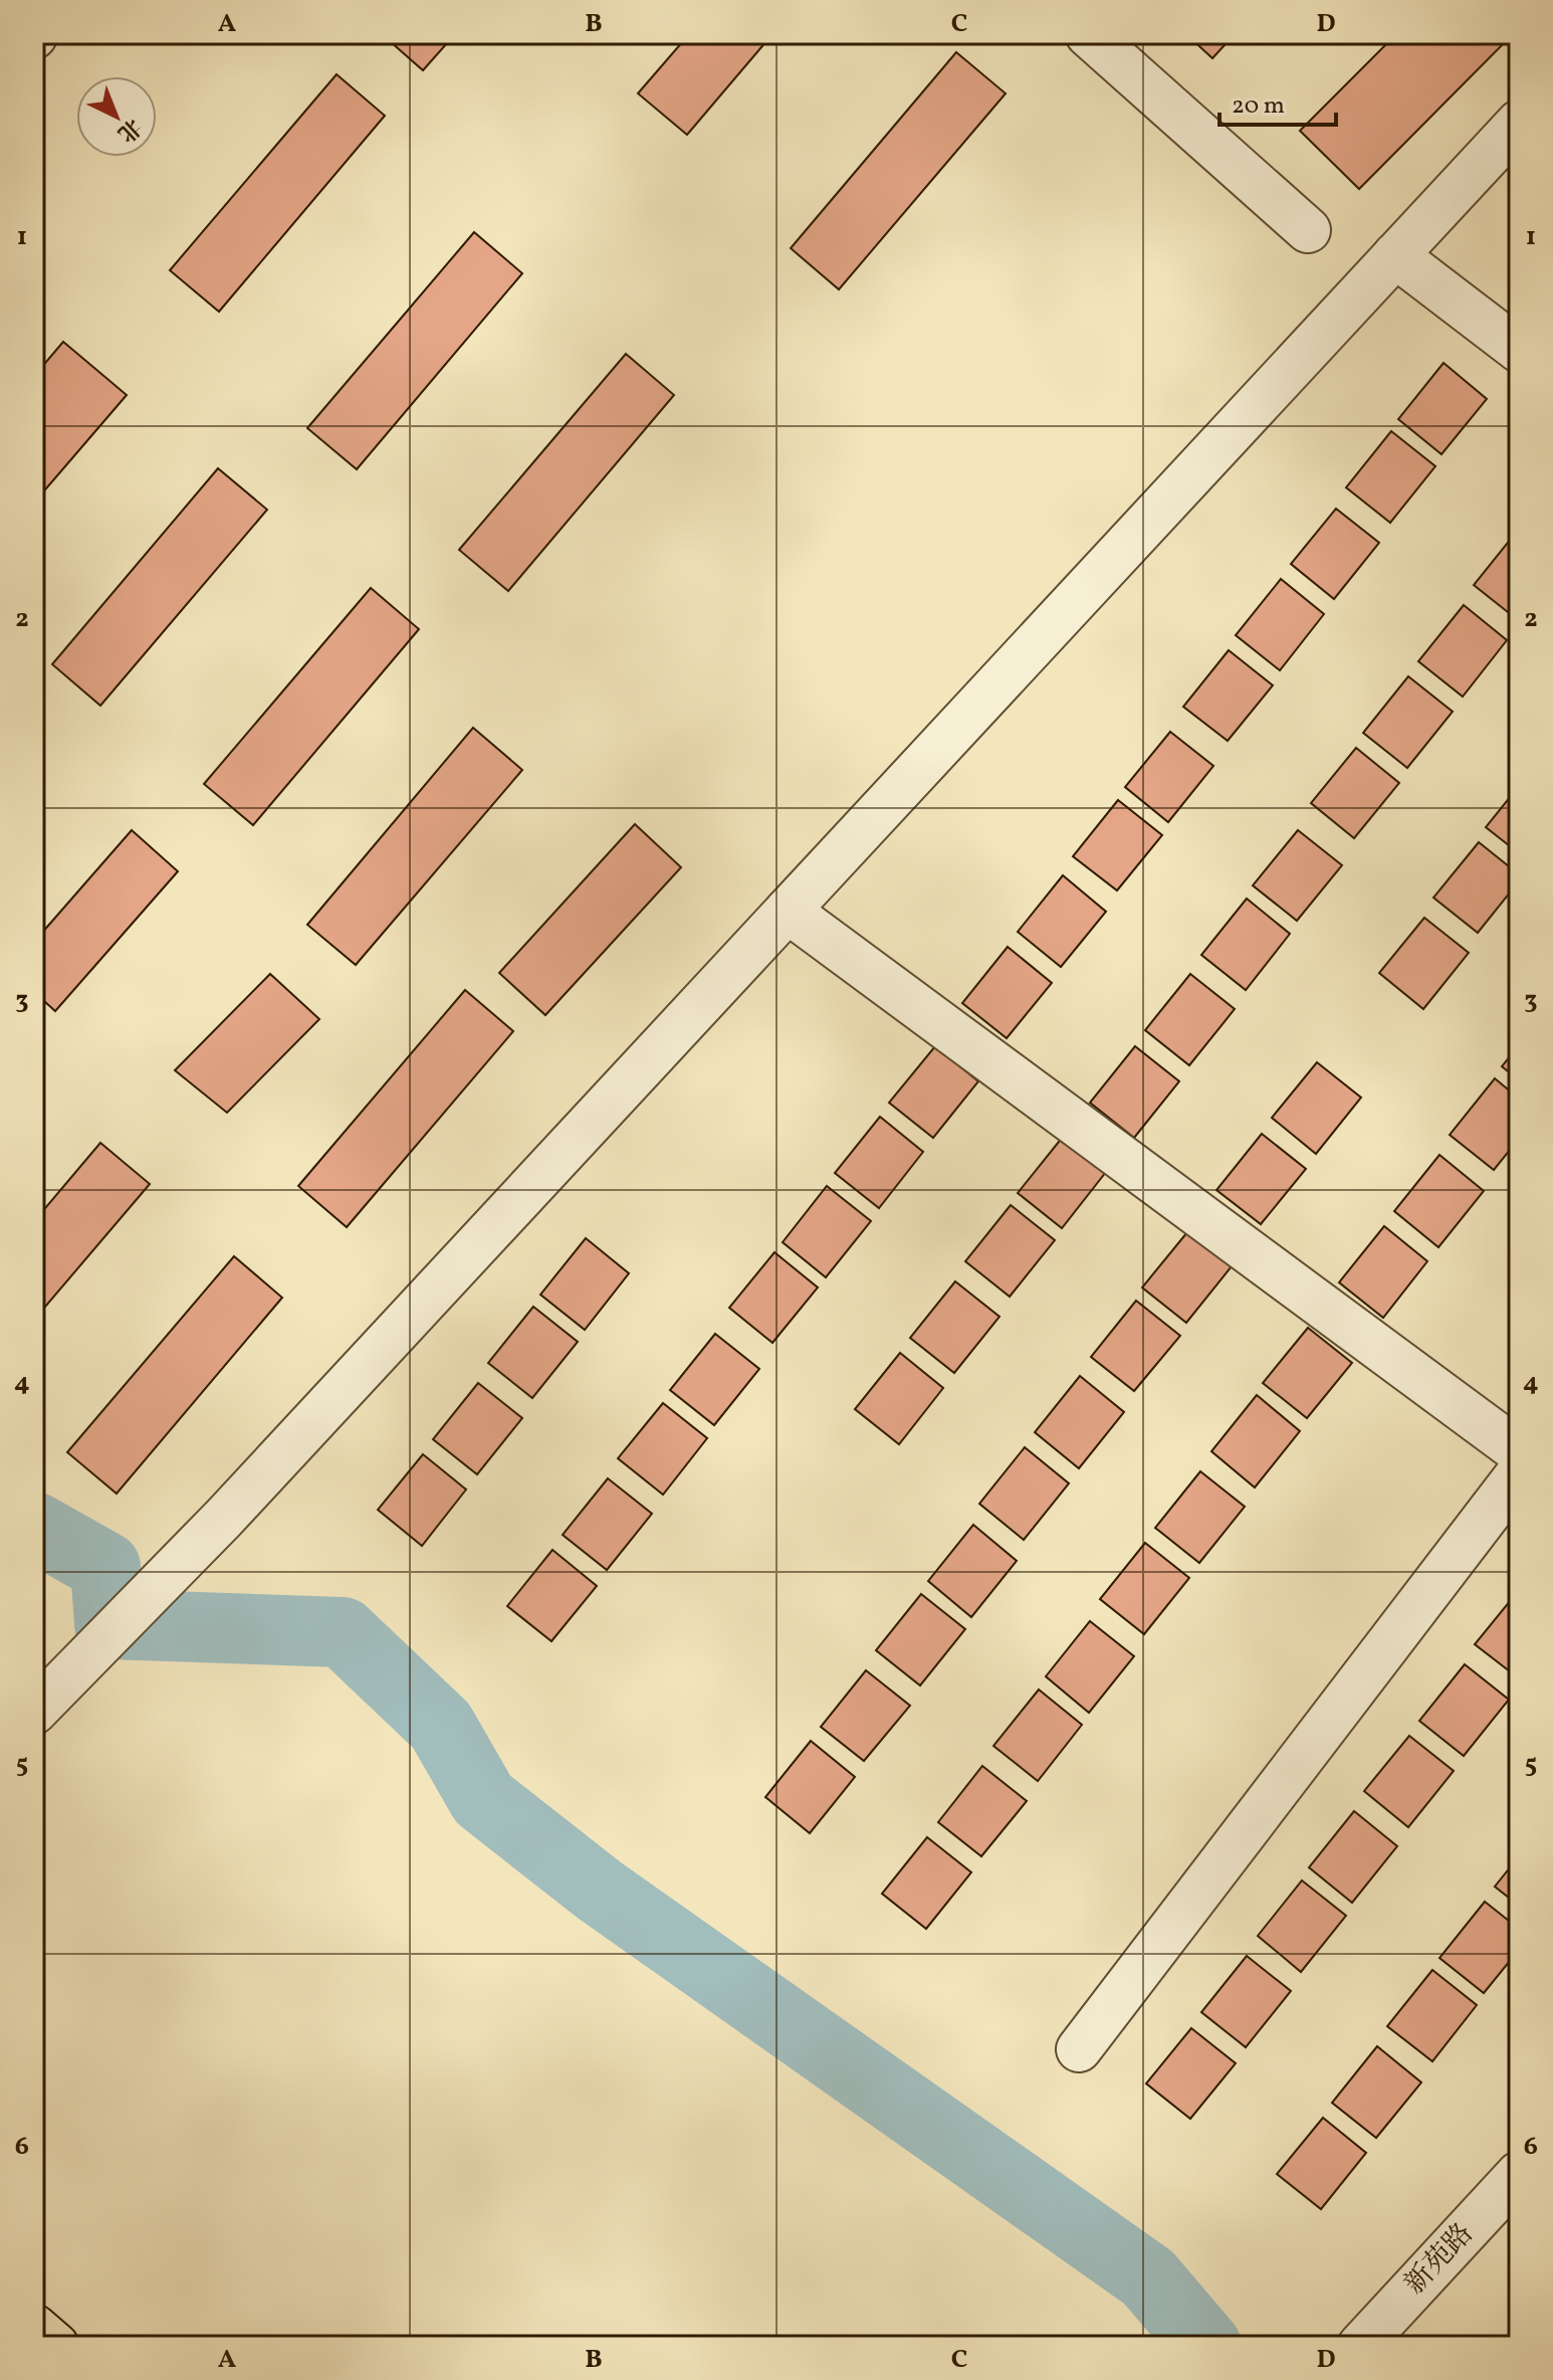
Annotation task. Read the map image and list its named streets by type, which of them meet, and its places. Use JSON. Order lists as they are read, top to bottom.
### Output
{
  "streets": {
    "street": ["新苑路"]
  },
  "scale_bar": "20 m",
  "north": "bottom right",
  "grid": {
    "columns": [
      "A",
      "B",
      "C",
      "D"
    ],
    "rows": [
      "1",
      "2",
      "3",
      "4",
      "5",
      "6"
    ]
  }
}
